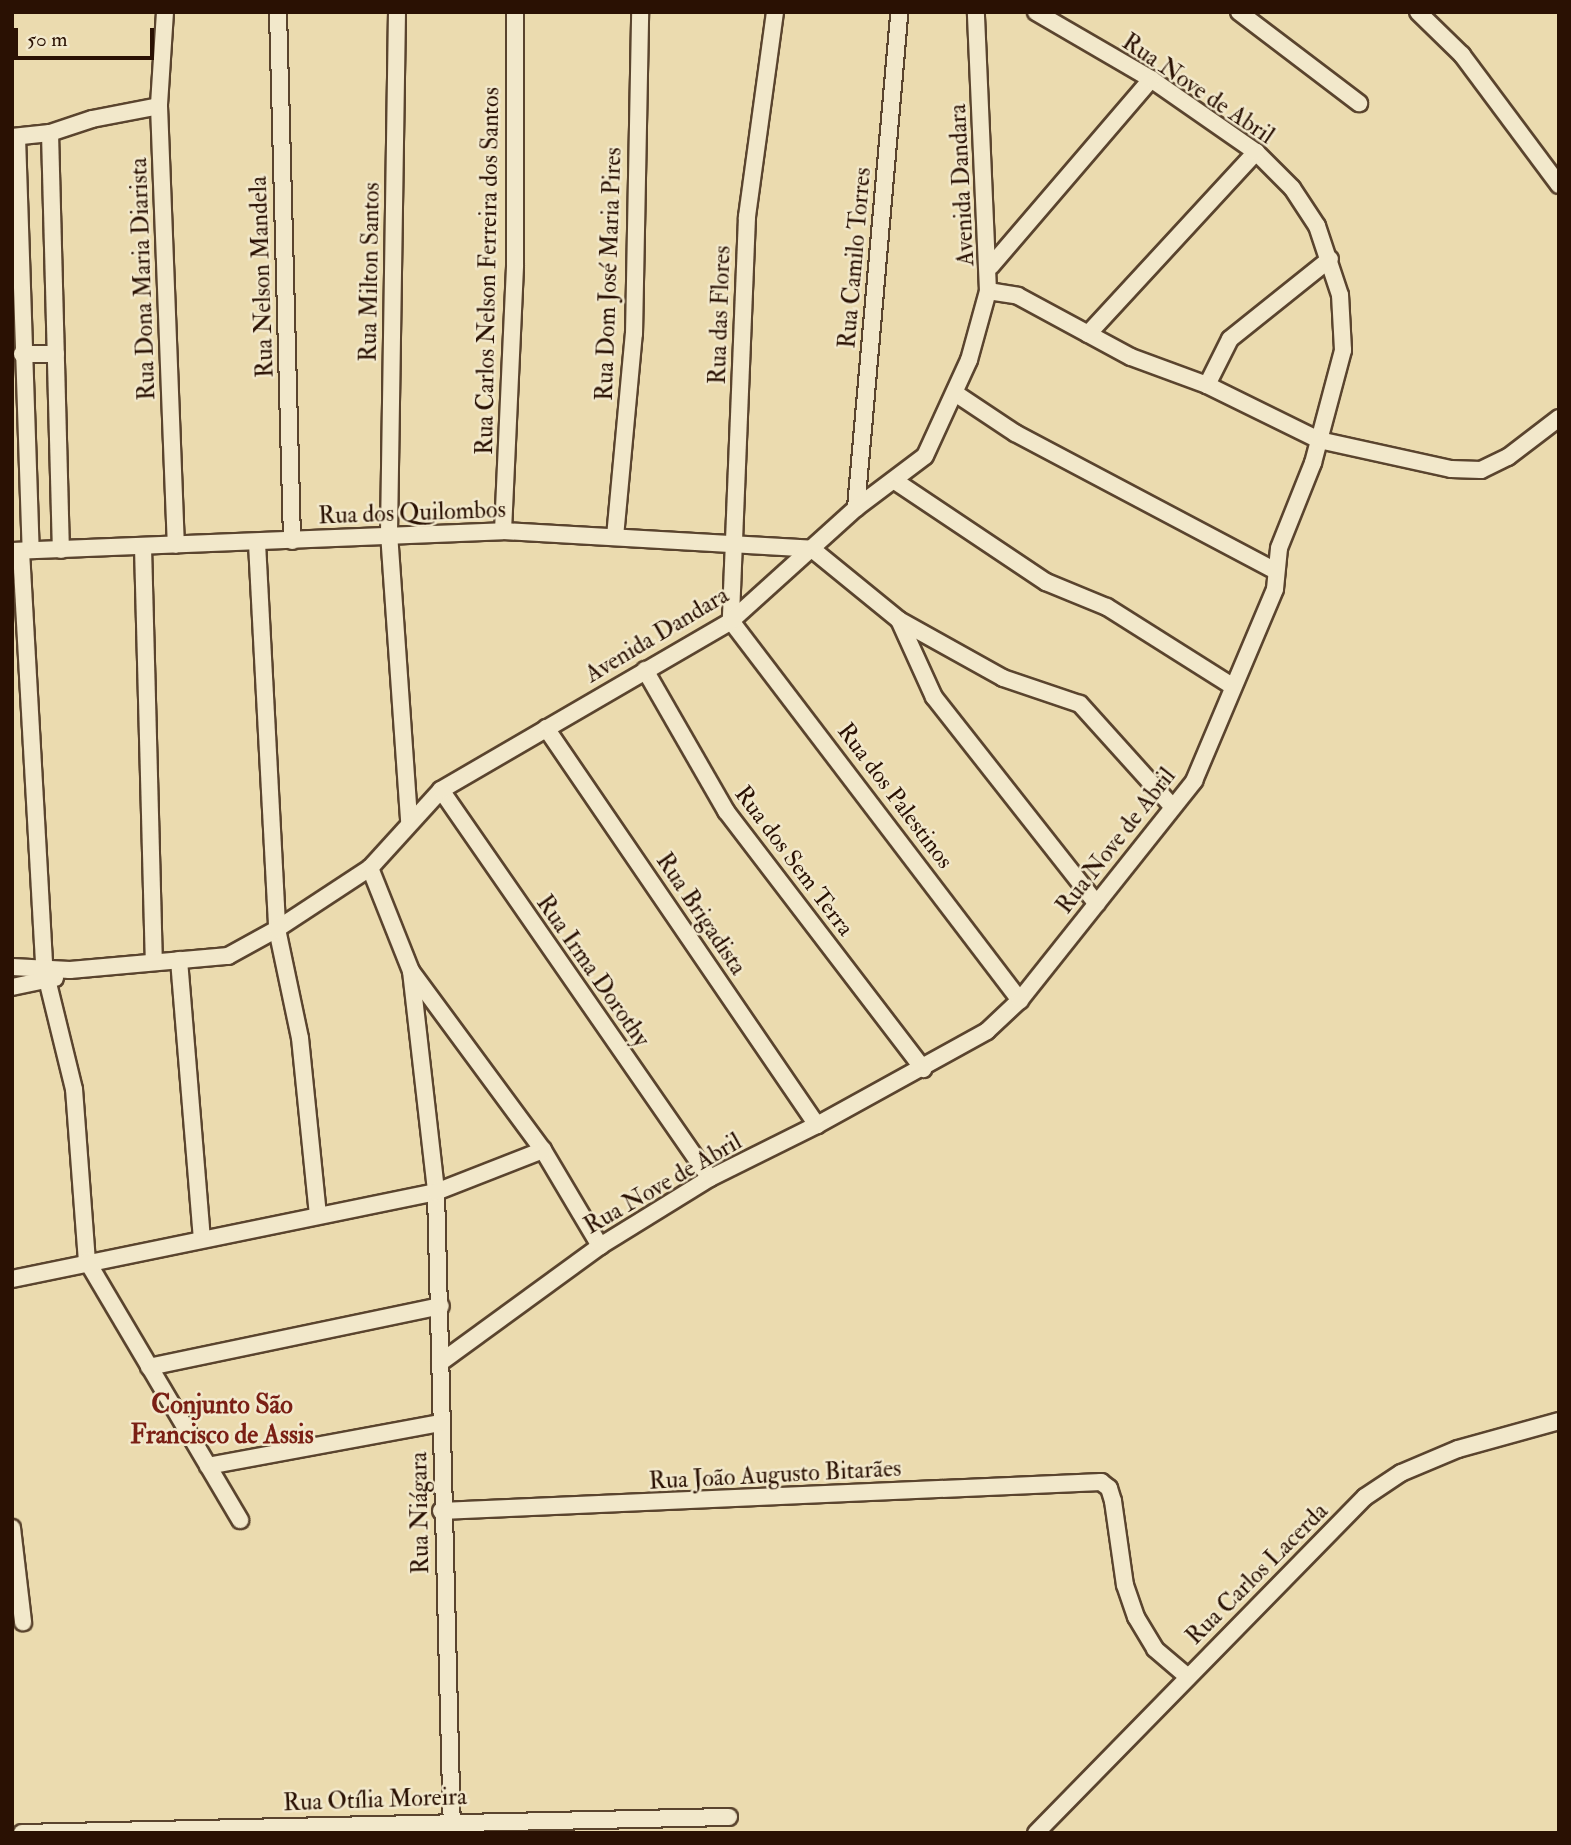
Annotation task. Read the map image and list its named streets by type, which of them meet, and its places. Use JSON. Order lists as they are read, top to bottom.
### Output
{
  "streets": {
    "street": [
      "Rua Nove de Abril",
      "Avenida Dandara",
      "Rua Camilo Torres",
      "Rua Carlos Nelson Ferreira dos Santos",
      "Rua Milton Santos",
      "Rua Dom José Maria Pires",
      "Rua Nelson Mandela",
      "Rua Dona Maria Diarista",
      "Rua das Flores",
      "Rua dos Quilombos",
      "Rua dos Palestinos",
      "Rua dos Sem Terra",
      "Rua Brigadista",
      "Rua Irma Dorothy",
      "Rua João Augusto Bitarães",
      "Rua Niágara",
      "Rua Carlos Lacerda",
      "Rua Otília Moreira"
    ]
  },
  "crossings": [
    ["Rua Nove de Abril", "Rua dos Palestinos"],
    ["Rua Nove de Abril", "Rua dos Sem Terra"],
    ["Rua Nove de Abril", "Rua Brigadista"],
    ["Rua Nove de Abril", "Rua Irma Dorothy"],
    ["Rua Nove de Abril", "Rua Niágara"],
    ["Avenida Dandara", "Rua Camilo Torres"],
    ["Avenida Dandara", "Rua Milton Santos"],
    ["Avenida Dandara", "Rua das Flores"],
    ["Avenida Dandara", "Rua dos Quilombos"],
    ["Avenida Dandara", "Rua dos Palestinos"],
    ["Avenida Dandara", "Rua dos Sem Terra"],
    ["Avenida Dandara", "Rua Brigadista"],
    ["Avenida Dandara", "Rua Irma Dorothy"],
    ["Rua Carlos Nelson Ferreira dos Santos", "Rua dos Quilombos"],
    ["Rua Milton Santos", "Rua dos Quilombos"],
    ["Rua Dom José Maria Pires", "Rua dos Quilombos"],
    ["Rua Nelson Mandela", "Rua dos Quilombos"],
    ["Rua Dona Maria Diarista", "Rua dos Quilombos"],
    ["Rua das Flores", "Rua dos Quilombos"],
    ["Rua das Flores", "Rua dos Palestinos"],
    ["Rua João Augusto Bitarães", "Rua Niágara"],
    ["Rua João Augusto Bitarães", "Rua Carlos Lacerda"],
    ["Rua Niágara", "Rua Otília Moreira"]
  ],
  "districts": ["Conjunto São Francisco de Assis"],
  "scale_bar": "50 m"
}
